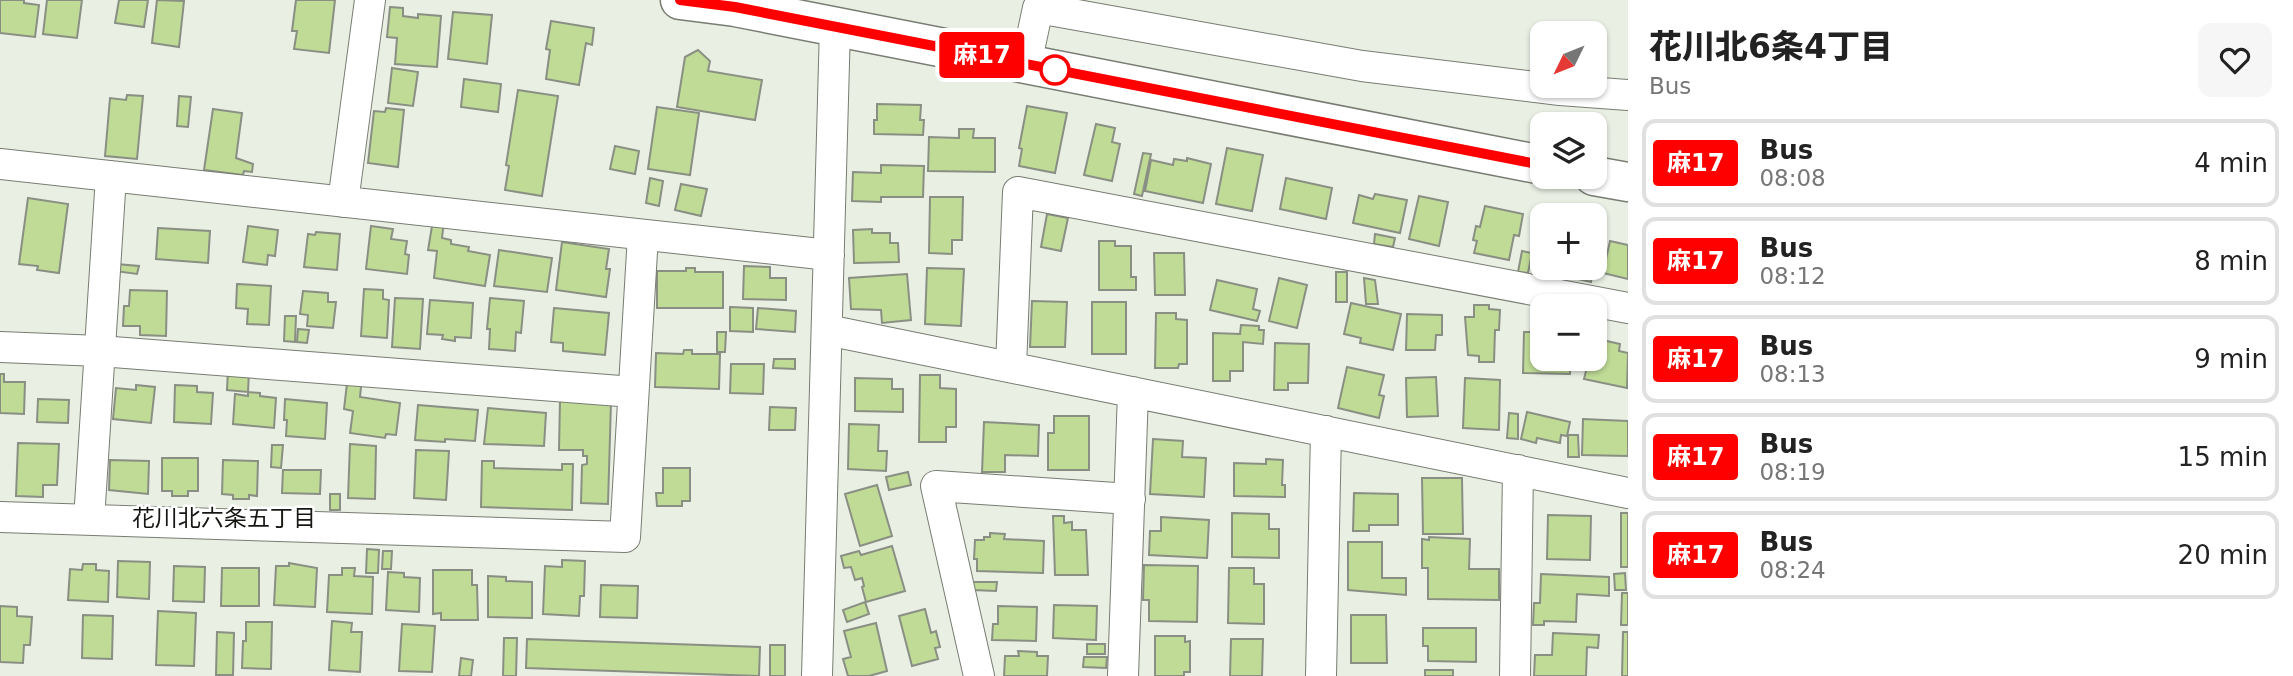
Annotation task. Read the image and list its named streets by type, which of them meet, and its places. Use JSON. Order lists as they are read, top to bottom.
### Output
{
  "districts": ["花川北六条五丁目"],
  "lines": ["bus line 麻17"],
  "north": "bottom left",
  "page": {
    "on_map": "麻17",
    "heading": ["花川北6条4丁目", "Bus"],
    "map_buttons": ["+", "−"],
    "list": [
      {
        "mark": "麻17",
        "name": "Bus",
        "note": "08:08",
        "value": "4 min"
      },
      {
        "mark": "麻17",
        "name": "Bus",
        "note": "08:12",
        "value": "8 min"
      },
      {
        "mark": "麻17",
        "name": "Bus",
        "note": "08:13",
        "value": "9 min"
      },
      {
        "mark": "麻17",
        "name": "Bus",
        "note": "08:19",
        "value": "15 min"
      },
      {
        "mark": "麻17",
        "name": "Bus",
        "note": "08:24",
        "value": "20 min"
      }
    ]
  }
}
